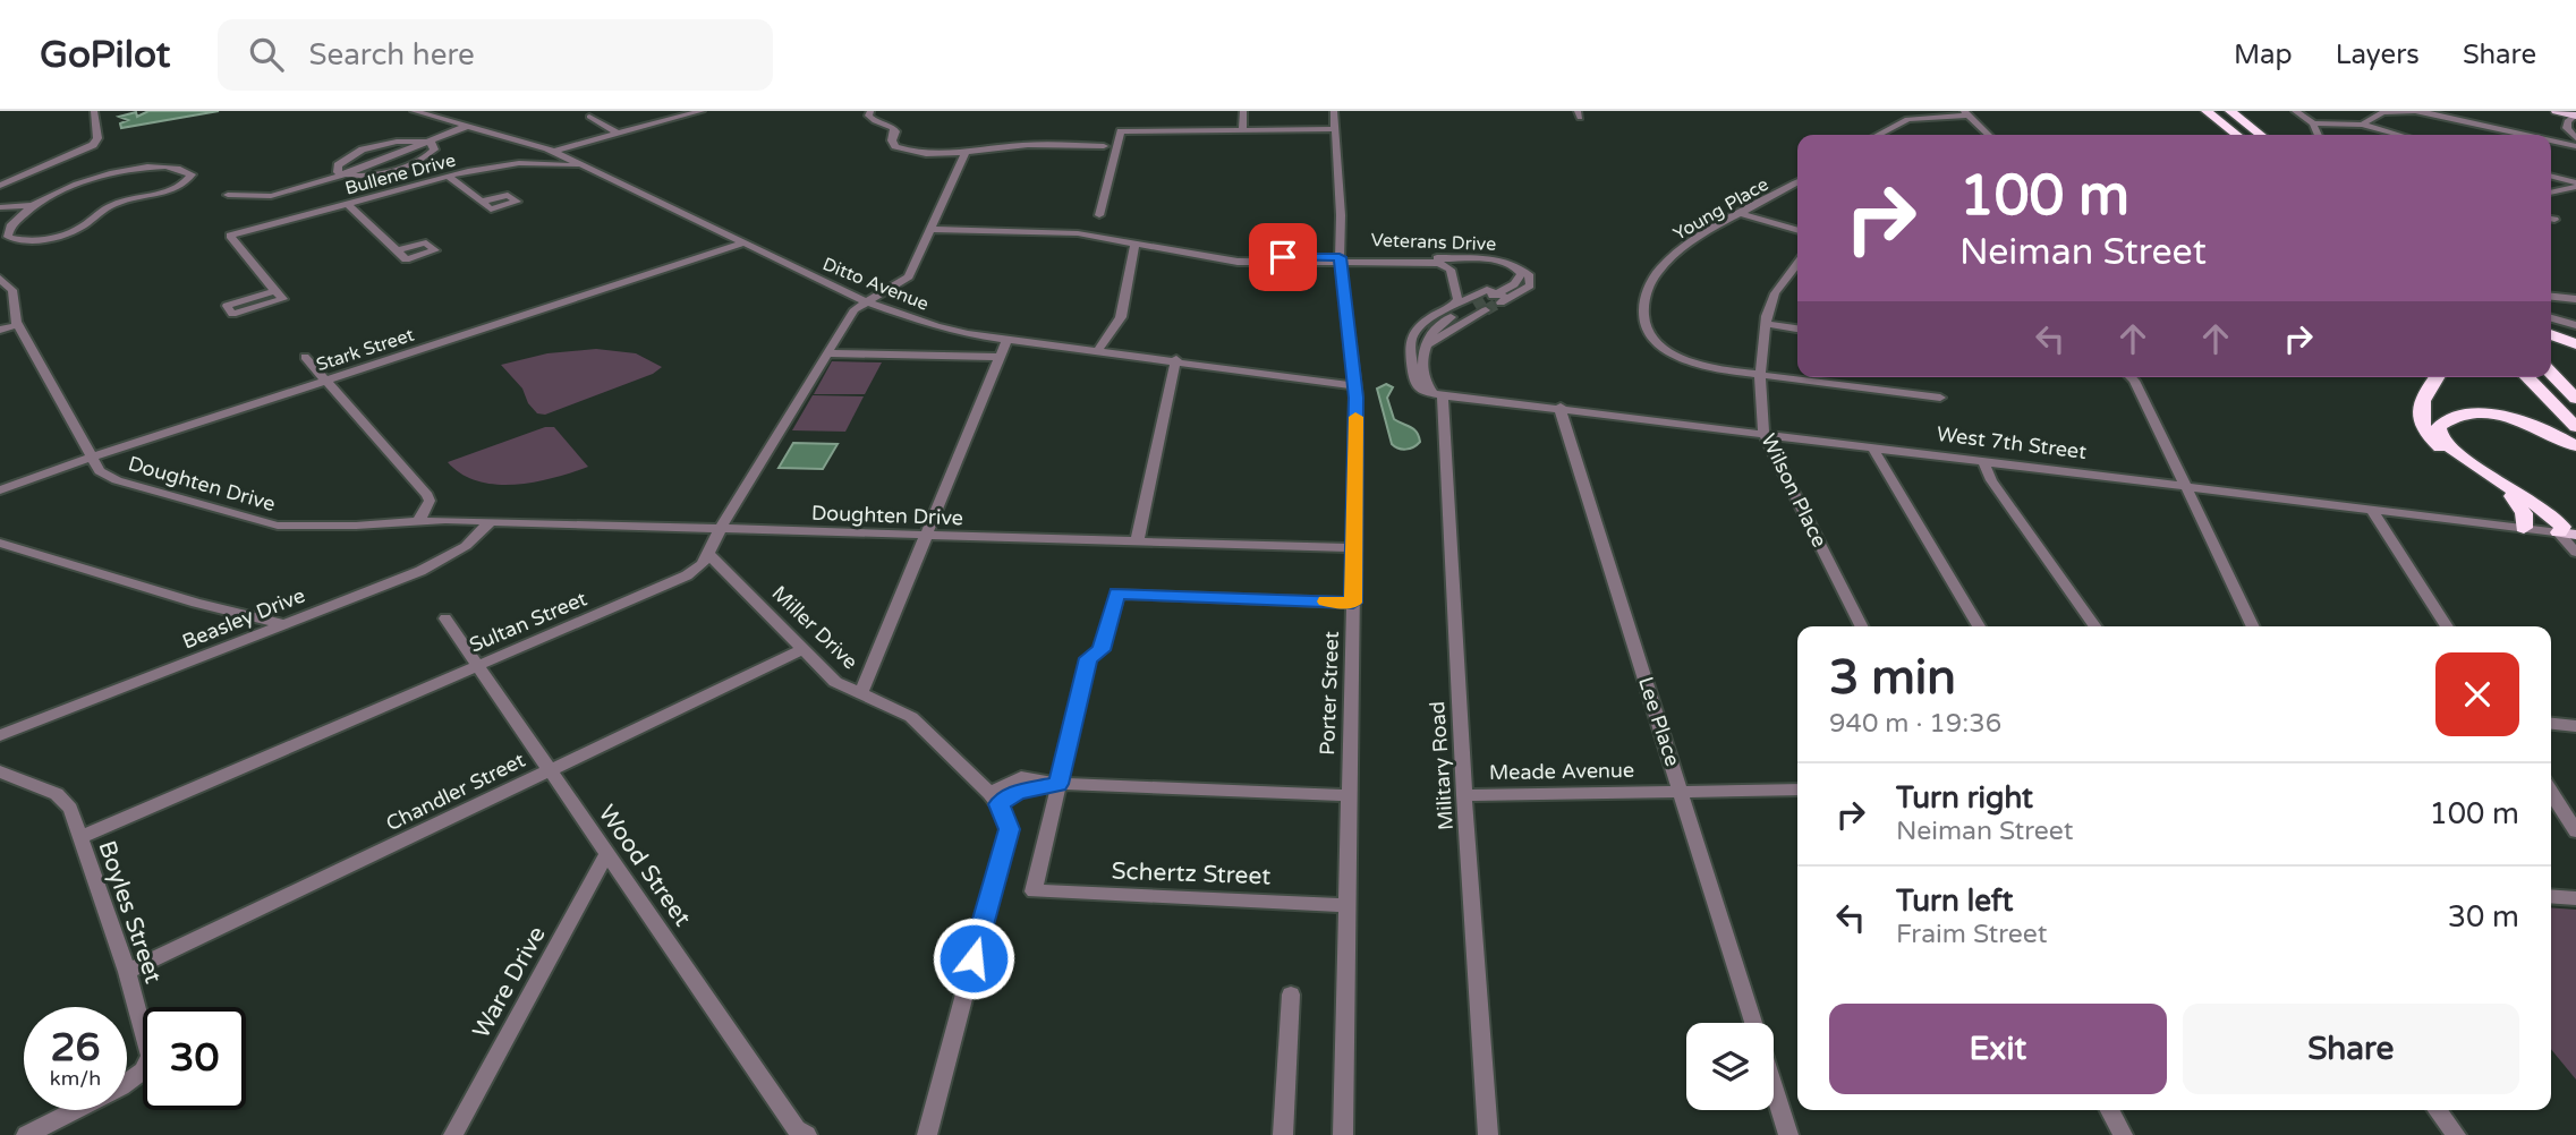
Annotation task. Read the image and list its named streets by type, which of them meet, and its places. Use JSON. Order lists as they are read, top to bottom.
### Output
{
  "streets": {
    "street": [
      "Bullene Drive",
      "Young Place",
      "Veterans Drive",
      "Ditto Avenue",
      "Stark Street",
      "West 7th Street",
      "Doughten Drive",
      "Wilson Place",
      "Beasley Drive",
      "Sultan Street",
      "Miller Drive",
      "Porter Street",
      "Lee Place",
      "Military Road",
      "Meade Avenue",
      "Chandler Street",
      "Wood Street",
      "Schertz Street",
      "Boyles Street",
      "Ware Drive"
    ]
  },
  "crossings": [
    ["Bullene Drive", "Ditto Avenue"],
    ["Young Place", "Wilson Place"],
    ["Veterans Drive", "Porter Street"],
    ["Ditto Avenue", "Stark Street"],
    ["Ditto Avenue", "Sultan Street"],
    ["Ditto Avenue", "Porter Street"],
    ["Stark Street", "Doughten Drive"],
    ["West 7th Street", "Wilson Place"],
    ["West 7th Street", "Lee Place"],
    ["West 7th Street", "Military Road"],
    ["Doughten Drive", "Beasley Drive"],
    ["Doughten Drive", "Sultan Street"],
    ["Doughten Drive", "Porter Street"],
    ["Sultan Street", "Miller Drive"],
    ["Sultan Street", "Wood Street"],
    ["Sultan Street", "Boyles Street"],
    ["Miller Drive", "Chandler Street"],
    ["Porter Street", "Schertz Street"],
    ["Lee Place", "Meade Avenue"],
    ["Military Road", "Meade Avenue"],
    ["Chandler Street", "Wood Street"],
    ["Chandler Street", "Boyles Street"],
    ["Wood Street", "Ware Drive"]
  ],
  "page": {
    "header": "GoPilot",
    "search": "Search here",
    "nav": ["Map", "Layers", "Share"],
    "turn": ["100 m", "Neiman Street"],
    "heading": ["3 min", "940 m · 19:36"],
    "list": [
      {
        "name": "Turn right",
        "note": "Neiman Street",
        "value": "100 m"
      },
      {
        "name": "Turn left",
        "note": "Fraim Street",
        "value": "30 m"
      }
    ],
    "buttons": ["Exit", "Share"],
    "speed": "26 km/h",
    "limit": "30"
  }
}
